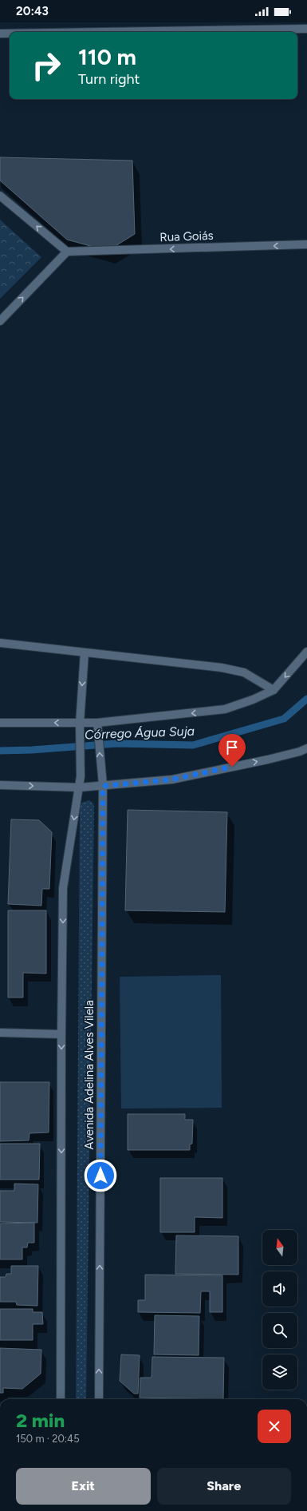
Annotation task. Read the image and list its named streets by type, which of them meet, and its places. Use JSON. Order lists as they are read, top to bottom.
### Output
{
  "streets": {
    "street": ["Rua Goiás", "Avenida Adelina Alves Vilela"]
  },
  "one_way": ["Rua Goiás"],
  "water": ["Córrego Água Suja"],
  "north": "top",
  "page": {
    "status": "20:43",
    "turn": ["110 m", "Turn right"],
    "heading": ["2 min", "150 m · 20:45"],
    "buttons": ["Exit", "Share"]
  }
}
